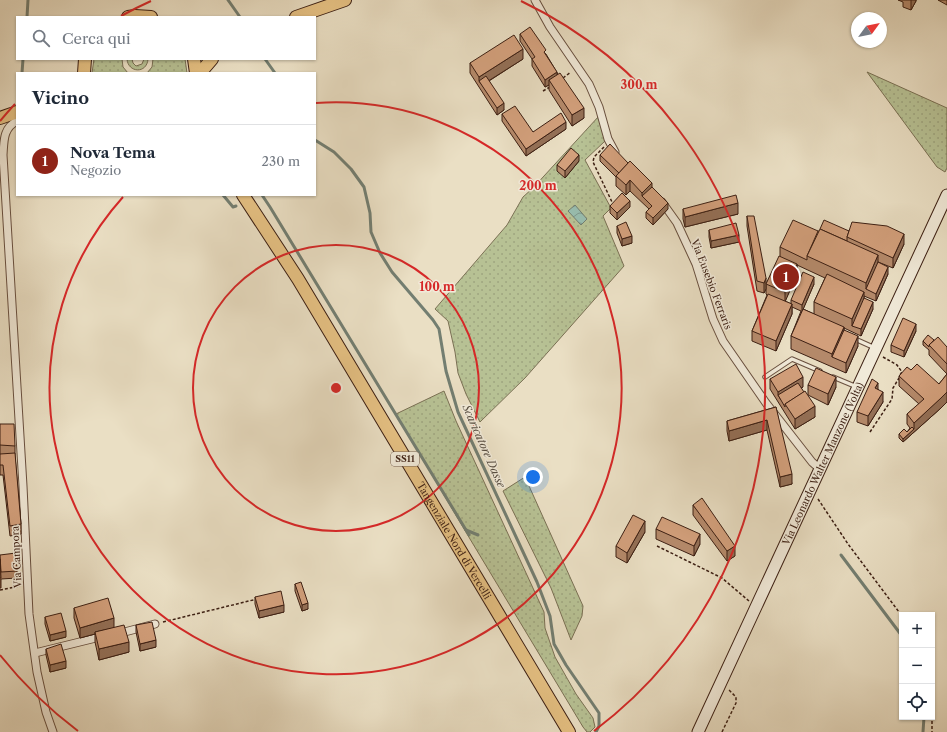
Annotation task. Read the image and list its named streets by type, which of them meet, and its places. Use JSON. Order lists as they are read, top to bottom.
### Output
{
  "streets": {
    "main road": ["SS11", "Via Leonardo Walter Manzone (Volta)", "Tangenziale Nord di Vercelli"],
    "street": ["Via Eusebio Ferraris", "Via Campora"]
  },
  "crossings": [
    ["Via Eusebio Ferraris", "Via Leonardo Walter Manzone (Volta)"]
  ],
  "water": ["Scaricatore Dasse"],
  "north": "top right",
  "page": {
    "search": "Cerca qui",
    "heading": "Vicino",
    "list": [
      {
        "mark": "1",
        "name": "Nova Tema",
        "note": "Negozio",
        "value": "230 m"
      }
    ],
    "pins": "1",
    "map_buttons": ["+", "−"]
  },
  "rings": ["300 m", "200 m", "100 m"]
}
